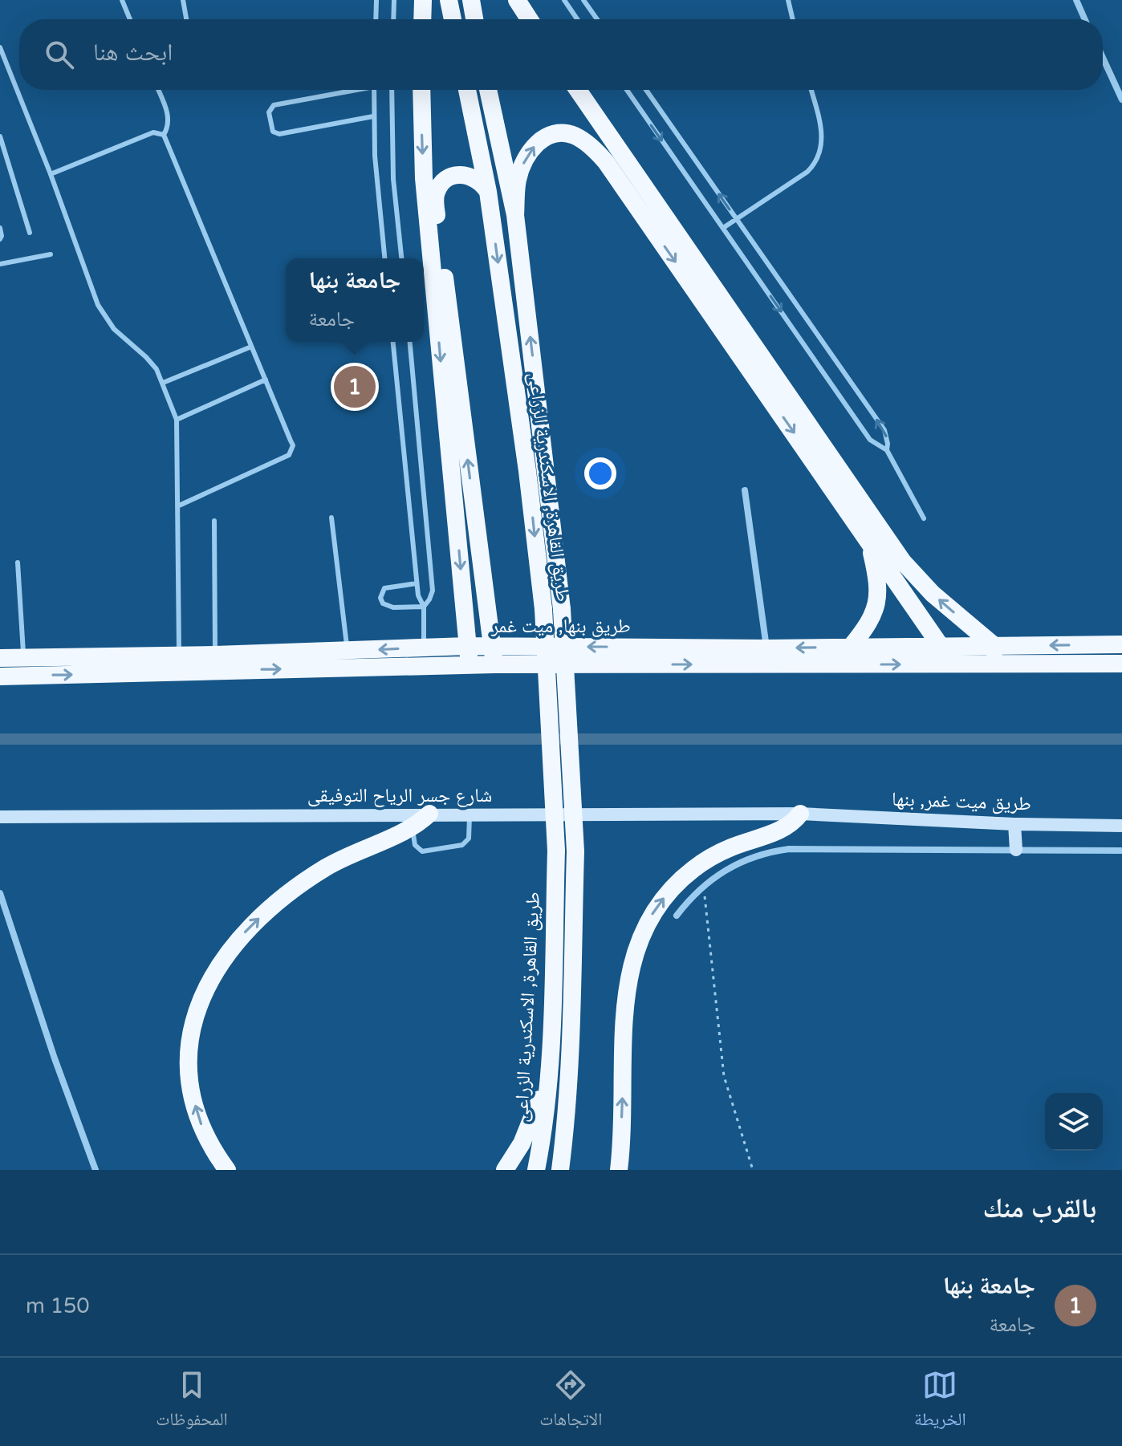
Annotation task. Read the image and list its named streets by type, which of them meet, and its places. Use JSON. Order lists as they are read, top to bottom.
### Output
{
  "streets": {
    "highway": ["طريق القاهرة, الاسكندرية الزراعى", "طريق بنها, ميت غمر"],
    "main road": ["شارع جسر الرياح التوفيقى", "طريق ميت غمر, بنها"]
  },
  "crossings": [
    ["شارع جسر الرياح التوفيقى", "طريق ميت غمر, بنها"]
  ],
  "page": {
    "search": "ابحث هنا",
    "popup": ["جامعة بنها", "جامعة"],
    "pins": "1",
    "heading": "بالقرب منك",
    "list": [
      {
        "mark": "1",
        "name": "جامعة بنها",
        "note": "جامعة",
        "value": "150 m"
      }
    ],
    "nav": ["الخريطة", "الاتجاهات", "المحفوظات"]
  }
}
